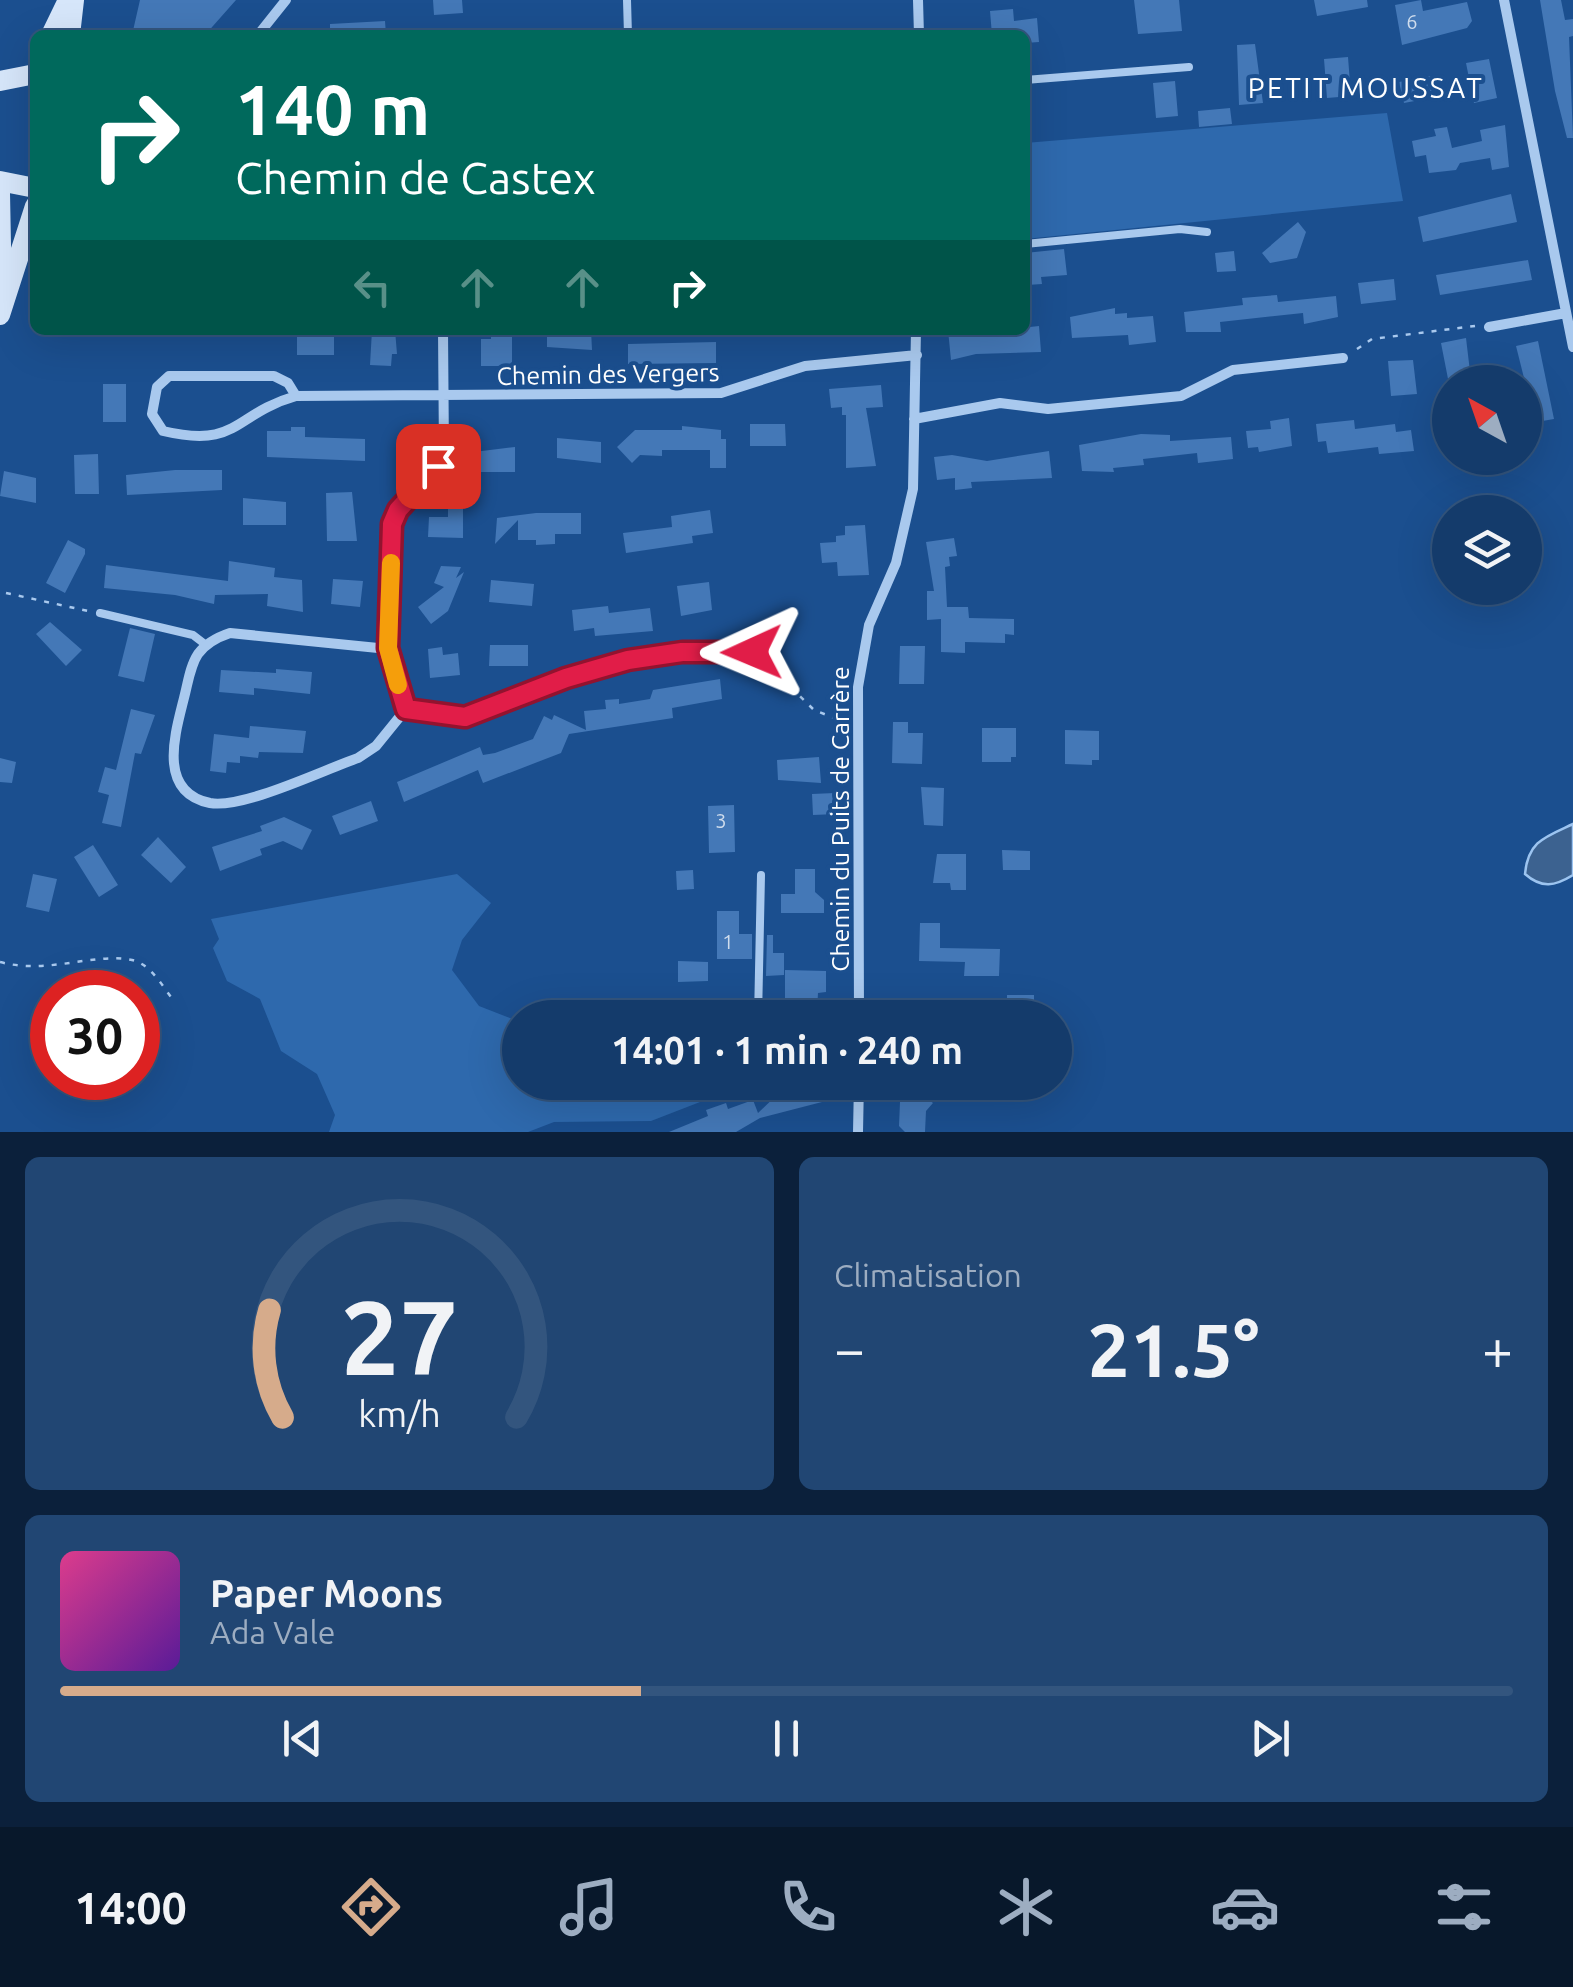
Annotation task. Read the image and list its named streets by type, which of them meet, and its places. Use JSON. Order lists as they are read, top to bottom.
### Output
{
  "streets": {
    "street": ["Chemin des Vergers", "Chemin du Puits de Carrère"]
  },
  "crossings": [
    ["Chemin des Vergers", "Chemin du Puits de Carrère"]
  ],
  "districts": ["PETIT MOUSSAT"],
  "house_numbers": ["6", "3", "1"],
  "north": "top left",
  "page": {
    "turn": ["140 m", "Chemin de Castex"],
    "limit": "30",
    "trip": "14:01 · 1 min · 240 m",
    "tile": "Climatisation",
    "heat": ["−", "21.5°", "+"],
    "song": ["Paper Moons", "Ada Vale"],
    "tabs": "14:00",
    "gauge": ["27", "km/h"]
  }
}
